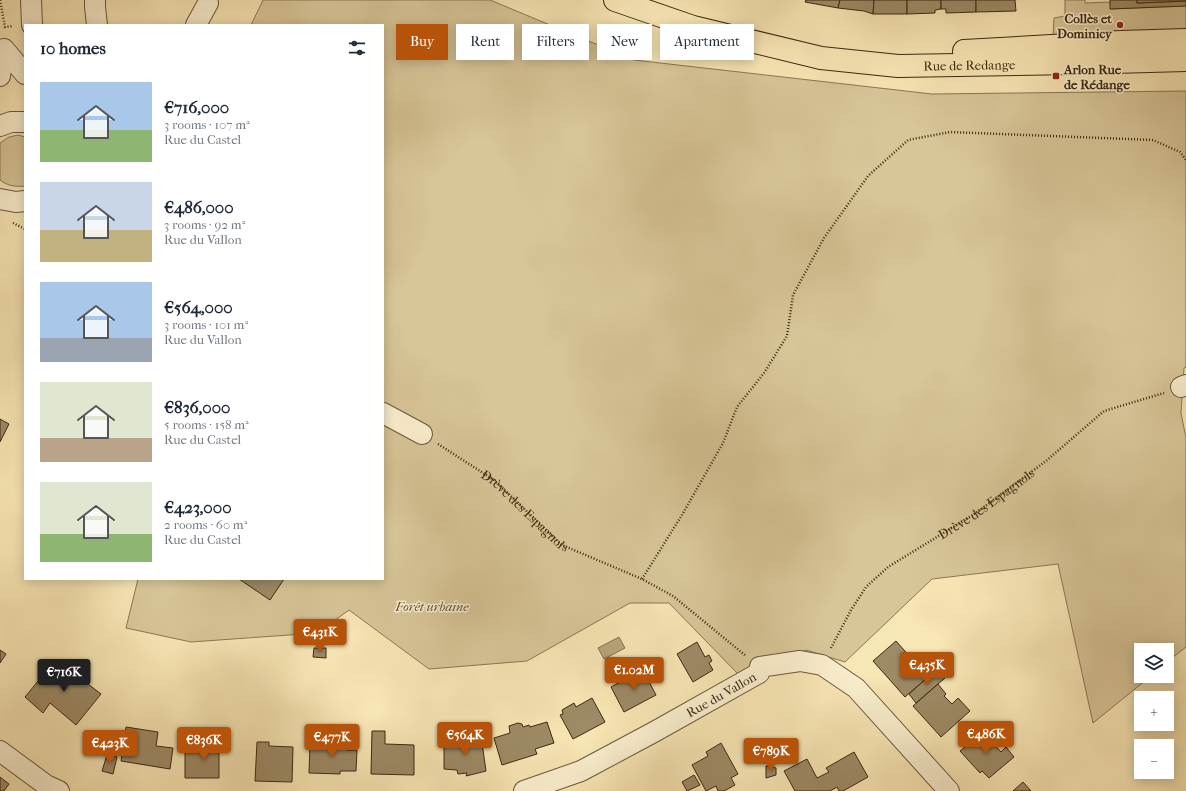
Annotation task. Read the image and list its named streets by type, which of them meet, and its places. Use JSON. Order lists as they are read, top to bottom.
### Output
{
  "streets": {
    "main road": ["Rue de Redange"],
    "street": ["Rue du Vallon"],
    "path": ["Drève des Espagnols"]
  },
  "crossings": [
    ["Drève des Espagnols", "Rue du Vallon"]
  ],
  "parks": ["Forêt urbaine"],
  "places": {
    "other": ["Collès et Dominicy"],
    "transit": ["Arlon Rue de Rédange"]
  },
  "page": {
    "chip": [
      "Buy",
      "Rent",
      "Filters",
      "New",
      "Apartment"
    ],
    "heading": "10 homes",
    "list": [
      {
        "name": "€716,000",
        "note": "3 rooms · 107 m² · Rue du Castel"
      },
      {
        "name": "€486,000",
        "note": "3 rooms · 92 m² · Rue du Vallon"
      },
      {
        "name": "€564,000",
        "note": "3 rooms · 101 m² · Rue du Vallon"
      },
      {
        "name": "€836,000",
        "note": "5 rooms · 158 m² · Rue du Castel"
      },
      {
        "name": "€423,000",
        "note": "2 rooms · 60 m² · Rue du Castel"
      }
    ],
    "price": [
      "€431K",
      "€435K",
      "€1.02M",
      "€716K",
      "€486K",
      "€564K",
      "€477K",
      "€836K",
      "€423K",
      "€789K"
    ],
    "map_buttons": ["+", "−"]
  }
}
